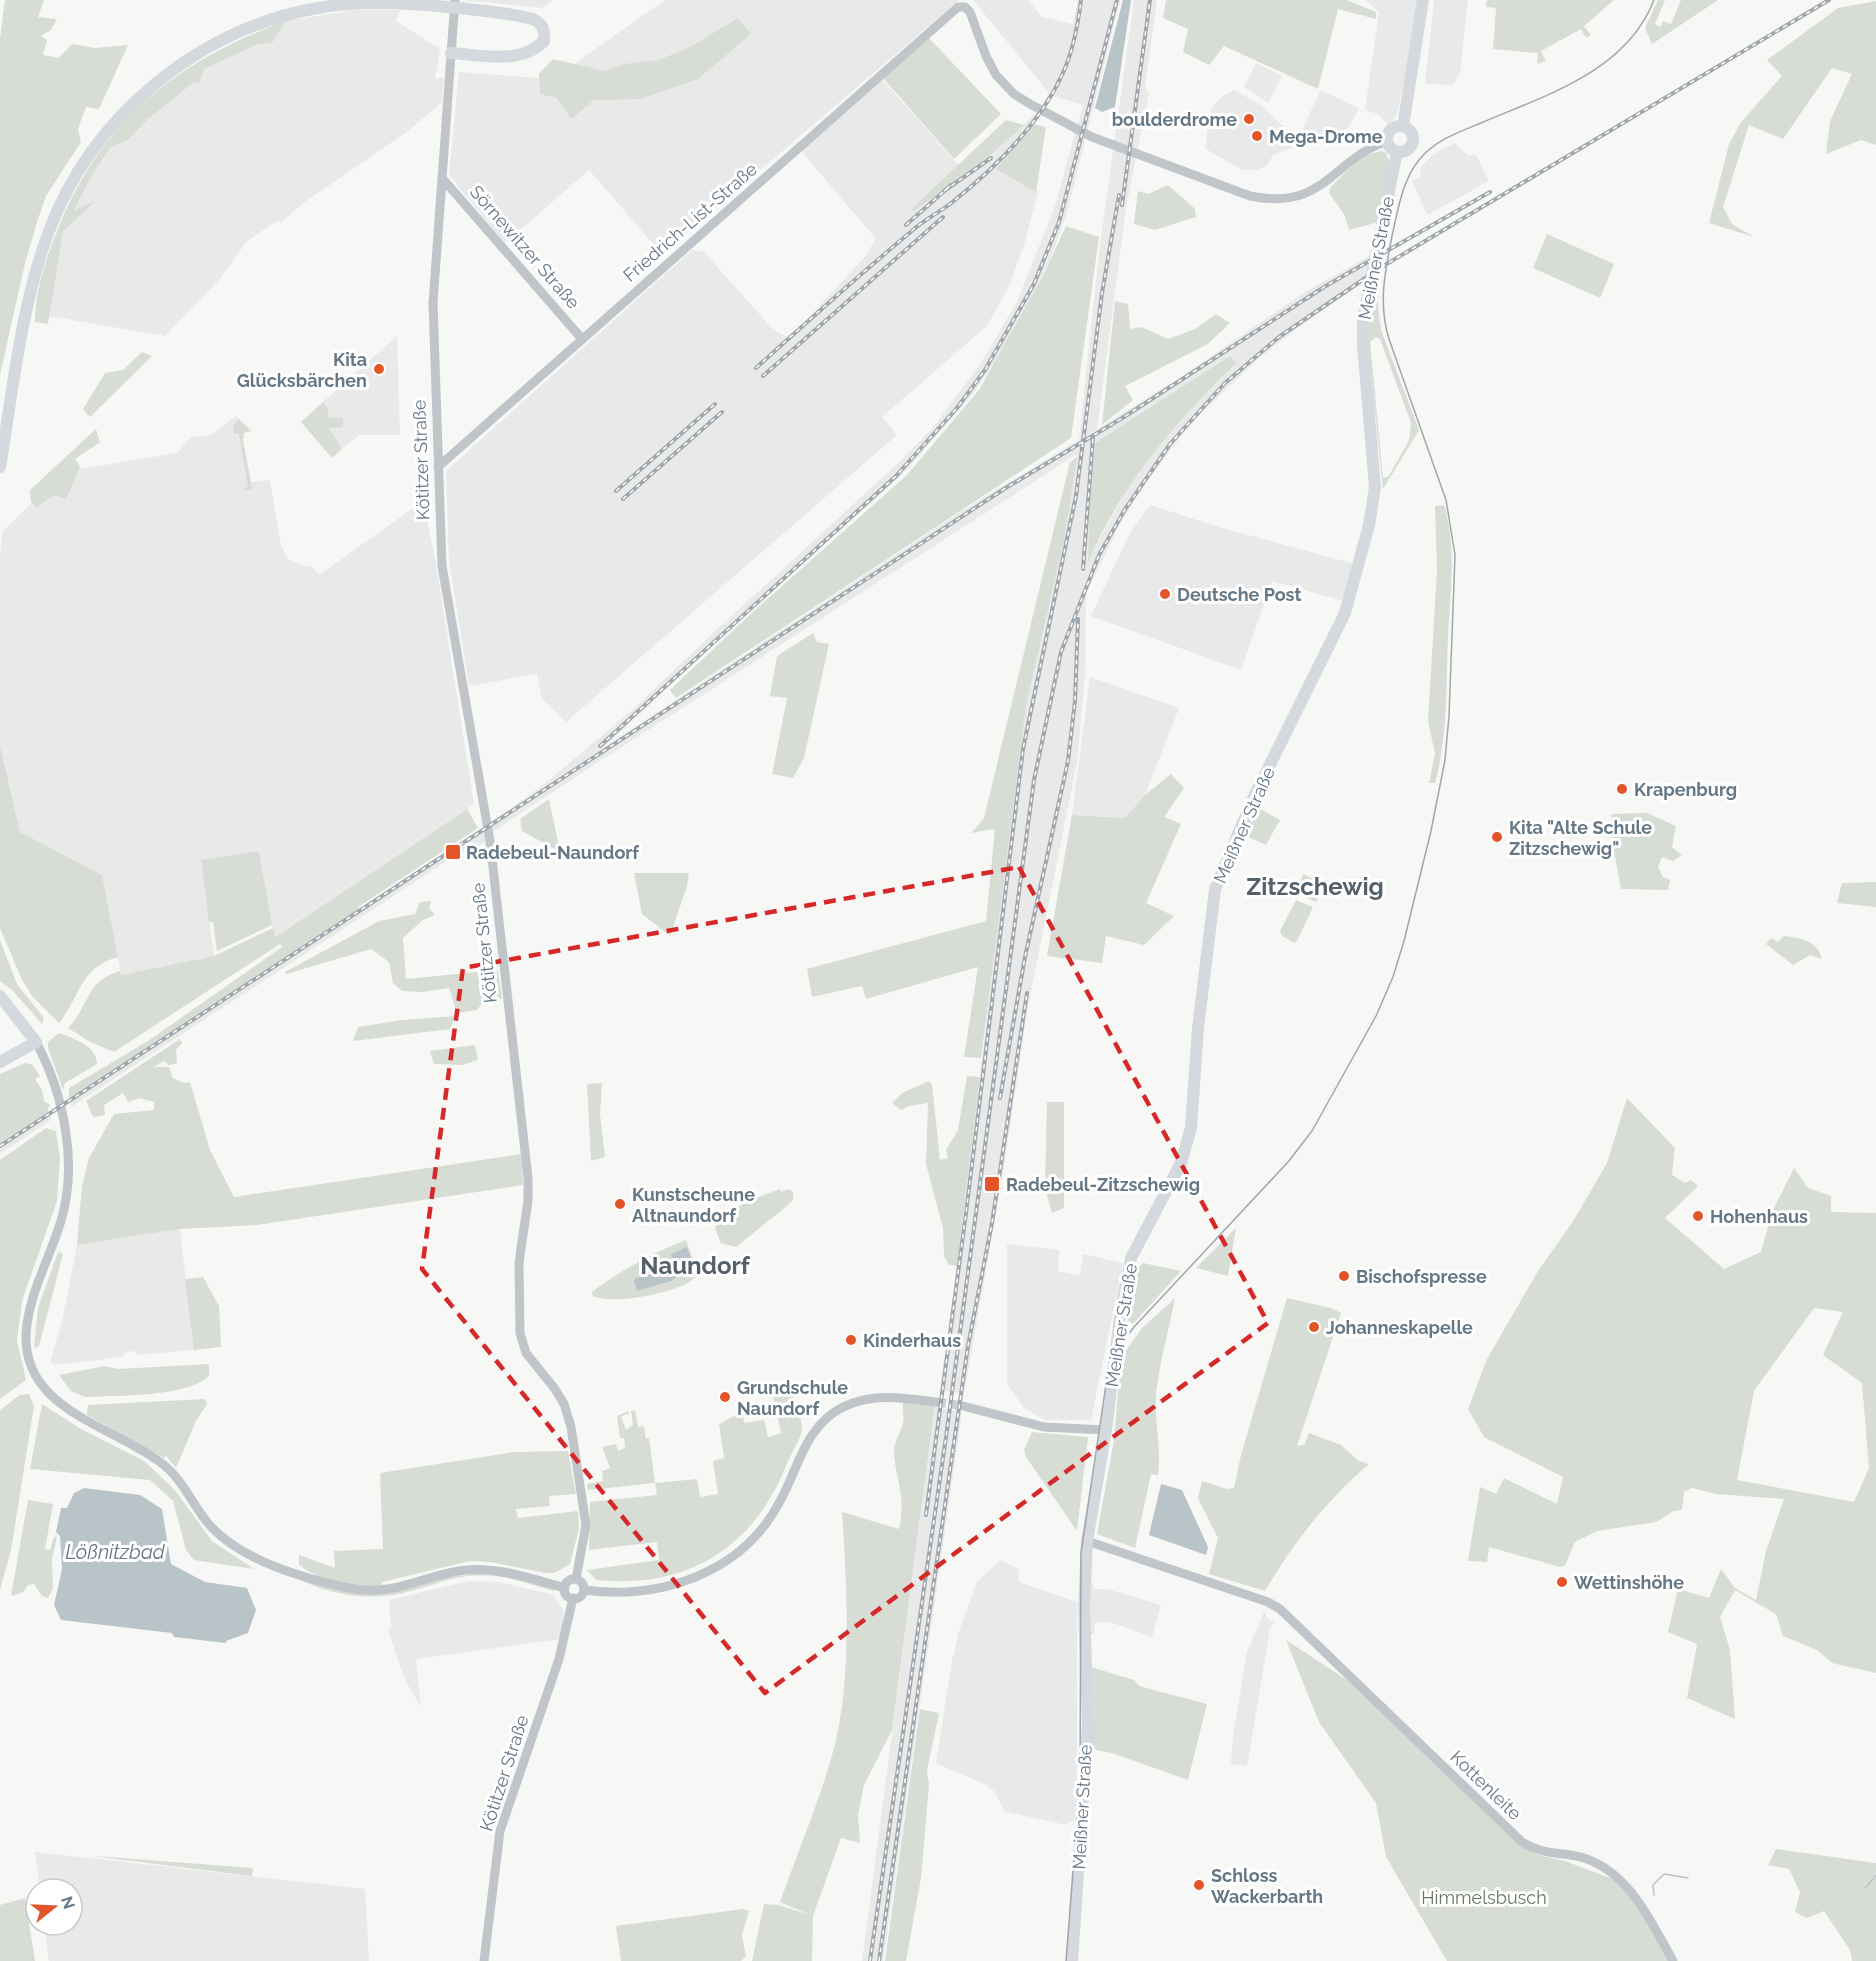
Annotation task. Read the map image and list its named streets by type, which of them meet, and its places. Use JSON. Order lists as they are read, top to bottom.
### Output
{
  "streets": {
    "main road": ["Meißner Straße"],
    "street": [
      "Friedrich-List-Straße",
      "Sörnewitzer Straße",
      "Kötitzer Straße",
      "Kottenleite"
    ]
  },
  "crossings": [
    ["Friedrich-List-Straße", "Sörnewitzer Straße"],
    ["Friedrich-List-Straße", "Kötitzer Straße"],
    ["Sörnewitzer Straße", "Kötitzer Straße"],
    ["Meißner Straße", "Kottenleite"]
  ],
  "districts": ["Zitzschewig", "Naundorf"],
  "water": ["Lößnitzbad"],
  "parks": ["Himmelsbusch"],
  "places": {
    "other": [
      "boulderdrome",
      "Mega-Drome",
      "Kita Glücksbärchen",
      "Deutsche Post",
      "Krapenburg",
      "Kita \"Alte Schule Zitzschewig\"",
      "Kunstscheune Altnaundorf",
      "Hohenhaus",
      "Bischofspresse",
      "Johanneskapelle",
      "Kinderhaus",
      "Grundschule Naundorf",
      "Wettinshöhe",
      "Schloss Wackerbarth"
    ],
    "transit": ["Radebeul-Naundorf", "Radebeul-Zitzschewig"]
  },
  "north": "right"
}
